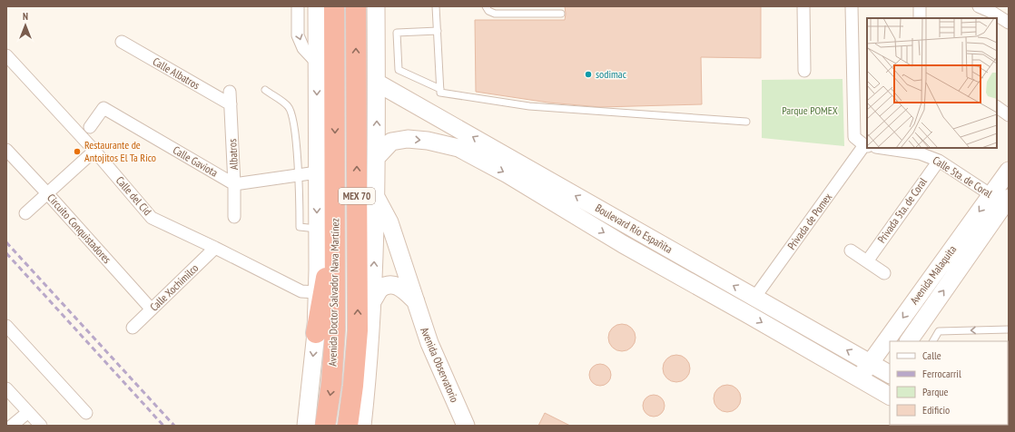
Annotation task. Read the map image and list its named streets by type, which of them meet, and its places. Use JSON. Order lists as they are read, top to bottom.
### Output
{
  "streets": {
    "highway": ["MEX 70", "Avenida Doctor Salvador Nava Martínez"],
    "main road": ["Boulevard Río Españita", "Avenida Malaquita", "Avenida Observatorio"],
    "street": [
      "Calle Albatros",
      "Albatros",
      "Calle Gaviota",
      "Calle 5ta. de Coral",
      "Calle del Cid",
      "Privada 5ta. de Coral",
      "Privada de Pomex",
      "Circuito Conquistadores",
      "Calle Xochimilco"
    ]
  },
  "crossings": [
    ["Calle Albatros", "Albatros"],
    ["Albatros", "Calle Gaviota"],
    ["Calle 5ta. de Coral", "Privada 5ta. de Coral"],
    ["Calle 5ta. de Coral", "Avenida Malaquita"],
    ["Calle del Cid", "Calle Xochimilco"],
    ["Calle del Cid", "Avenida Doctor Salvador Nava Martínez"],
    ["Privada de Pomex", "Boulevard Río Españita"],
    ["Circuito Conquistadores", "Calle Xochimilco"],
    ["Boulevard Río Españita", "Avenida Malaquita"]
  ],
  "parks": ["Parque POMEX"],
  "places": ["sodimac", "Restaurante de Antojitos El Ta Rico"],
  "legend": [
    "Calle",
    "Ferrocarril",
    "Parque",
    "Edificio"
  ],
  "north": "top"
}
